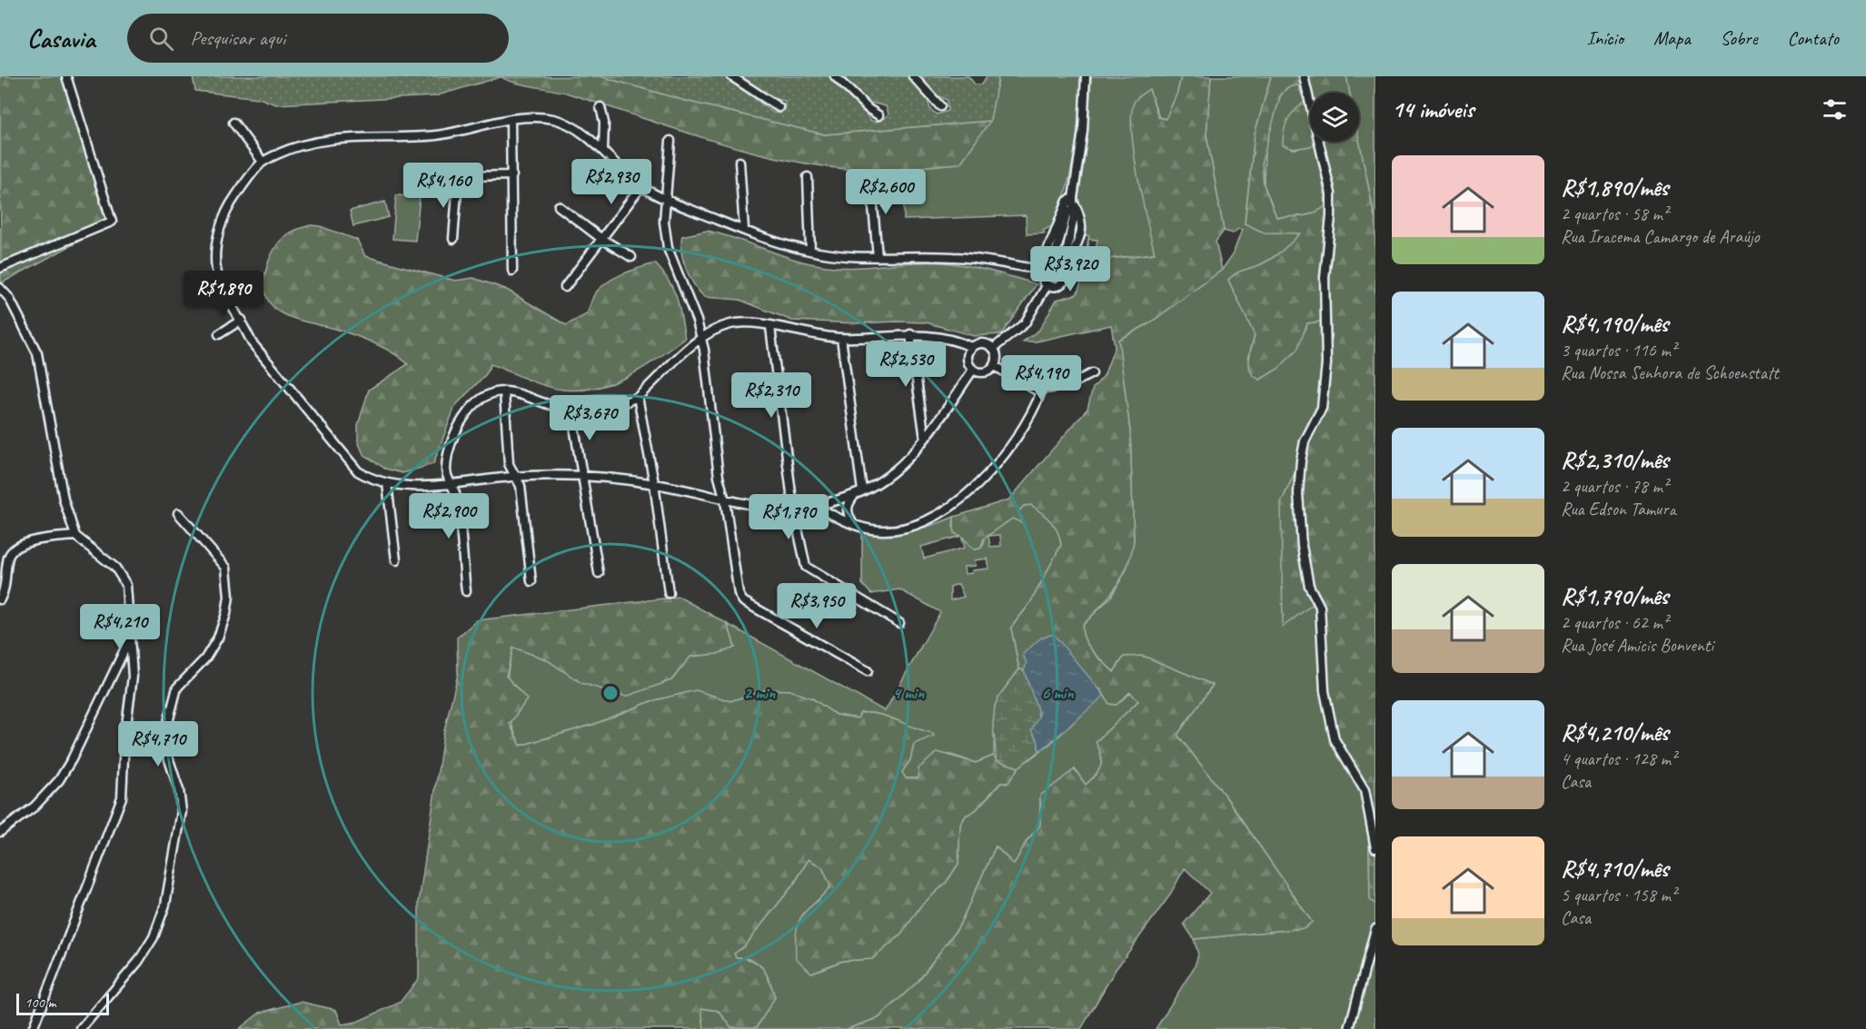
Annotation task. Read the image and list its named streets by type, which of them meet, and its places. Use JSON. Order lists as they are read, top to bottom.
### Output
{
  "scale_bar": "100 m",
  "page": {
    "header": "Casavia",
    "search": "Pesquisar aqui",
    "nav": [
      "Início",
      "Mapa",
      "Sobre",
      "Contato"
    ],
    "heading": "14 imóveis",
    "list": [
      {
        "name": "R$1,890/mês",
        "note": "2 quartos · 58 m² · Rua Iracema Camargo de Araújo"
      },
      {
        "name": "R$4,190/mês",
        "note": "3 quartos · 116 m² · Rua Nossa Senhora de Schoenstatt"
      },
      {
        "name": "R$2,310/mês",
        "note": "2 quartos · 78 m² · Rua Edson Tamura"
      },
      {
        "name": "R$1,790/mês",
        "note": "2 quartos · 62 m² · Rua José Amicis Bonventi"
      },
      {
        "name": "R$4,210/mês",
        "note": "4 quartos · 128 m² · Casa"
      },
      {
        "name": "R$4,710/mês",
        "note": "5 quartos · 158 m² · Casa"
      }
    ],
    "price": [
      "R$2,930",
      "R$4,160",
      "R$2,600",
      "R$3,920",
      "R$1,890",
      "R$2,530",
      "R$4,190",
      "R$2,310",
      "R$3,670",
      "R$2,900",
      "R$1,790",
      "R$3,950",
      "R$4,210",
      "R$4,710"
    ],
    "scale": "100 m"
  },
  "rings": ["2 min", "4 min", "6 min"]
}
